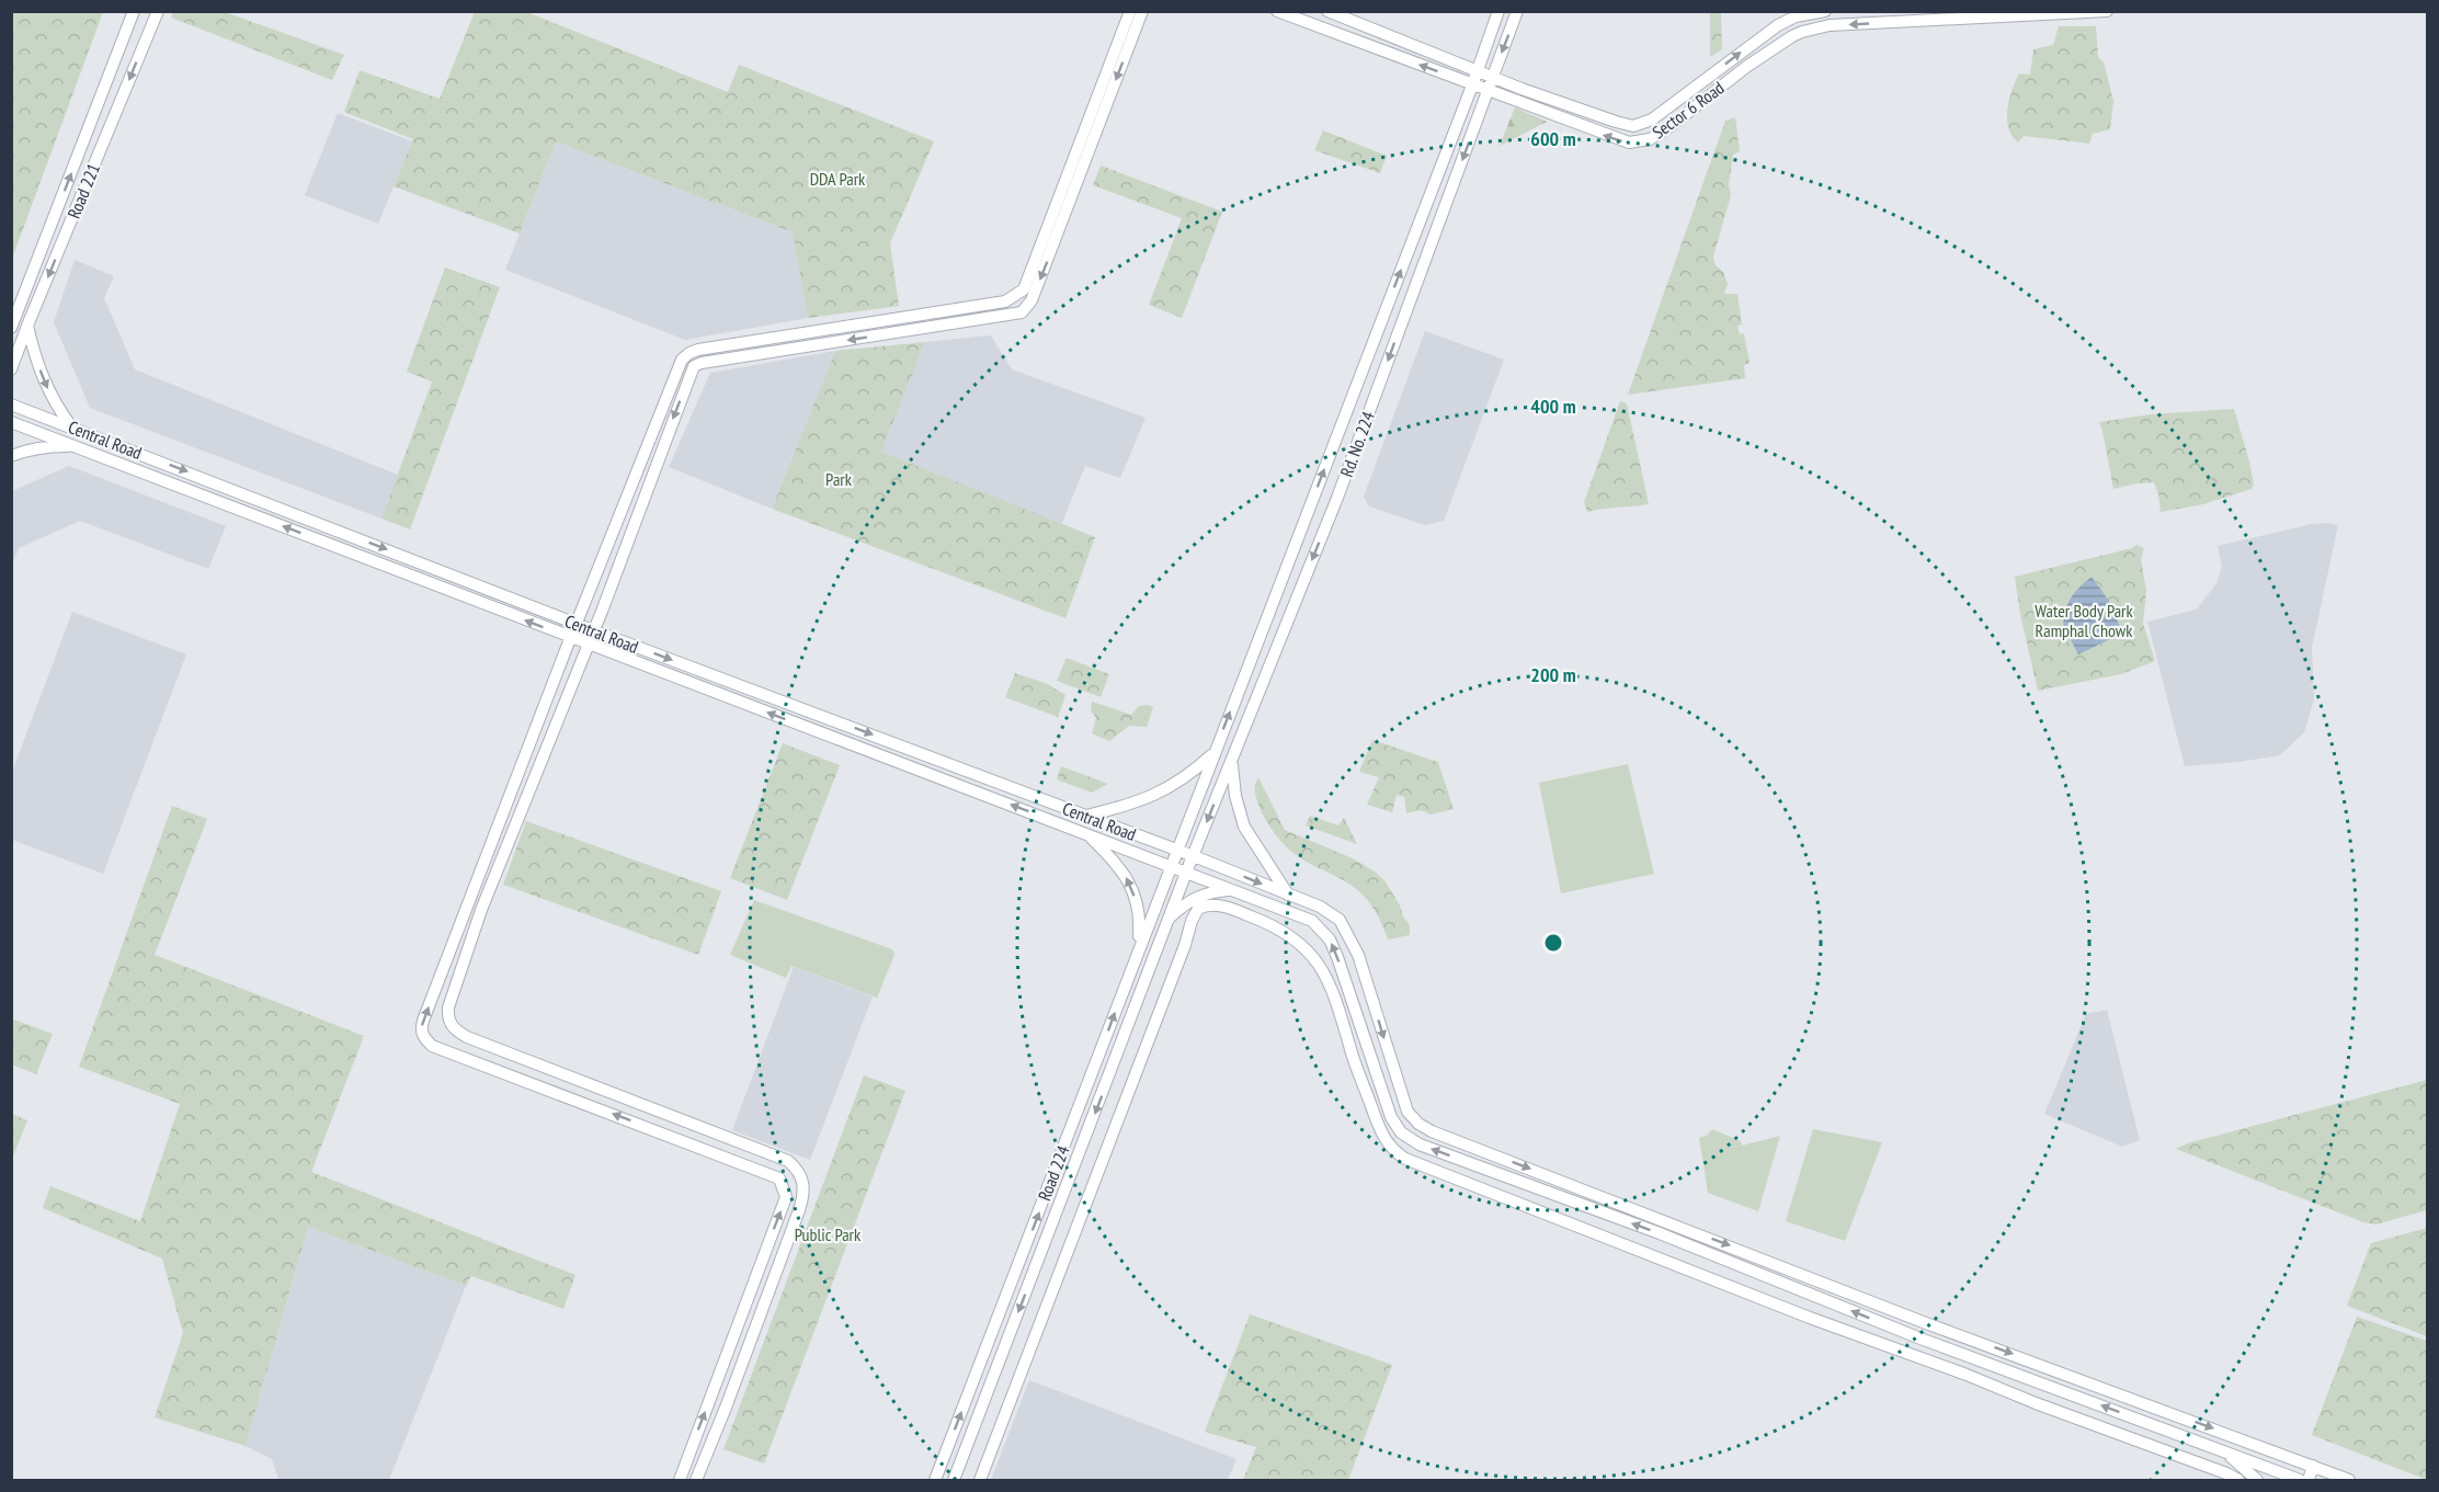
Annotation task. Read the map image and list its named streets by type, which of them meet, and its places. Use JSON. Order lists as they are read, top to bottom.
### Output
{
  "streets": {
    "main road": [
      "Sector 6 Road",
      "Road 221",
      "Central Road",
      "Rd. No. 224",
      "Road 224"
    ]
  },
  "crossings": [
    ["Sector 6 Road", "Rd. No. 224"],
    ["Central Road", "Rd. No. 224"],
    ["Central Road", "Road 224"],
    ["Rd. No. 224", "Road 224"]
  ],
  "parks": [
    "DDA Park",
    "Park",
    "Water Body Park Ramphal Chowk",
    "Public Park"
  ],
  "rings": ["600 m", "400 m", "200 m"]
}
